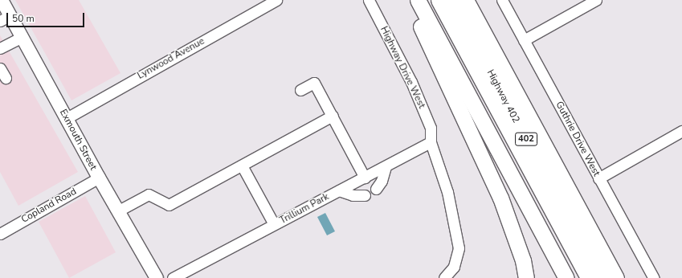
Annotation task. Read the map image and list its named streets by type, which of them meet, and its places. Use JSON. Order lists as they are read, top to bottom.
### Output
{
  "streets": {
    "highway": ["Highway 402", "402"],
    "main road": ["Exmouth Street"],
    "street": [
      "Lynwood Avenue",
      "Highway Drive West",
      "Guthrie Drive West",
      "Copland Road",
      "Trillium Park"
    ]
  },
  "crossings": [
    ["Lynwood Avenue", "Exmouth Street"],
    ["Highway Drive West", "Trillium Park"],
    ["Exmouth Street", "Copland Road"]
  ],
  "scale_bar": "50 m"
}
